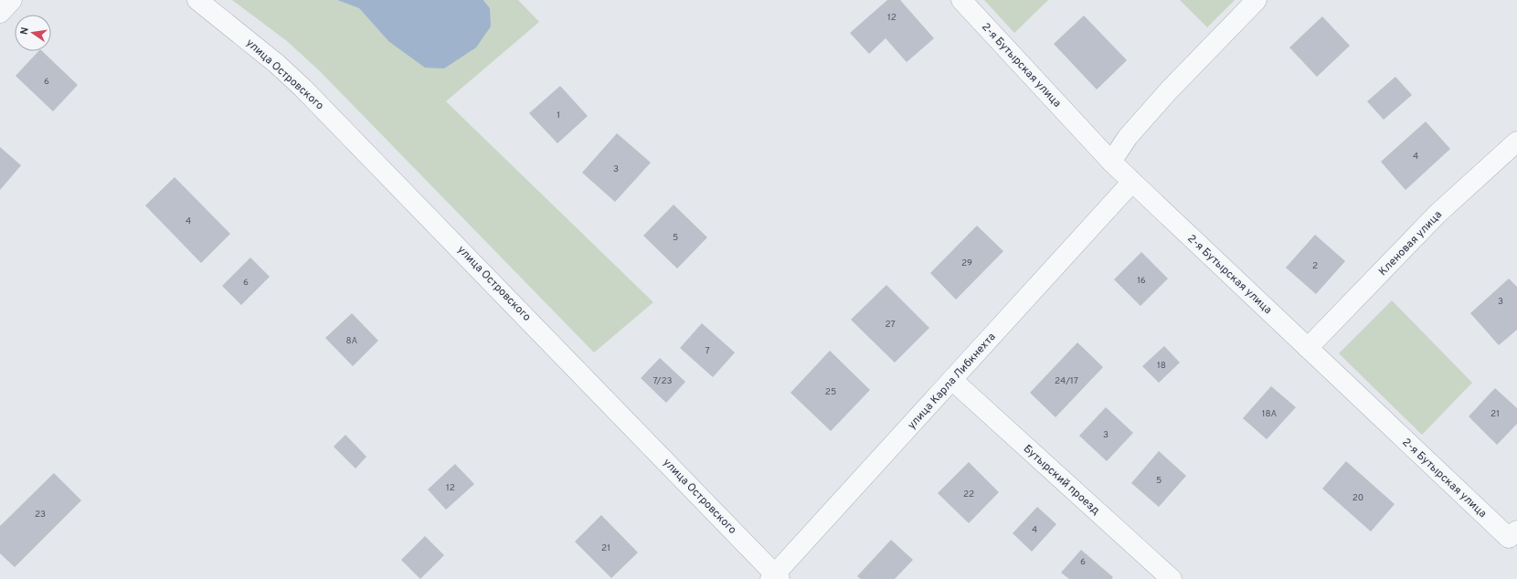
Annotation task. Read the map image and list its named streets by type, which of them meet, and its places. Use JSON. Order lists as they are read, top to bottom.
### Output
{
  "streets": {
    "street": [
      "2-я Бутырская улица",
      "улица Островского",
      "Кленовая улица",
      "улица Карла Либкнехта",
      "Бутырский проезд"
    ]
  },
  "crossings": [
    ["2-я Бутырская улица", "Кленовая улица"],
    ["2-я Бутырская улица", "улица Карла Либкнехта"],
    ["улица Островского", "улица Карла Либкнехта"],
    ["улица Карла Либкнехта", "Бутырский проезд"]
  ],
  "house_numbers": [
    "12",
    "6",
    "1",
    "4",
    "3",
    "4",
    "5",
    "29",
    "2",
    "16",
    "6",
    "3",
    "27",
    "8А",
    "7",
    "18",
    "7/23",
    "24/17",
    "25",
    "18А",
    "21",
    "3",
    "5",
    "12",
    "22",
    "20",
    "23",
    "4",
    "21",
    "6"
  ],
  "north": "left"
}
